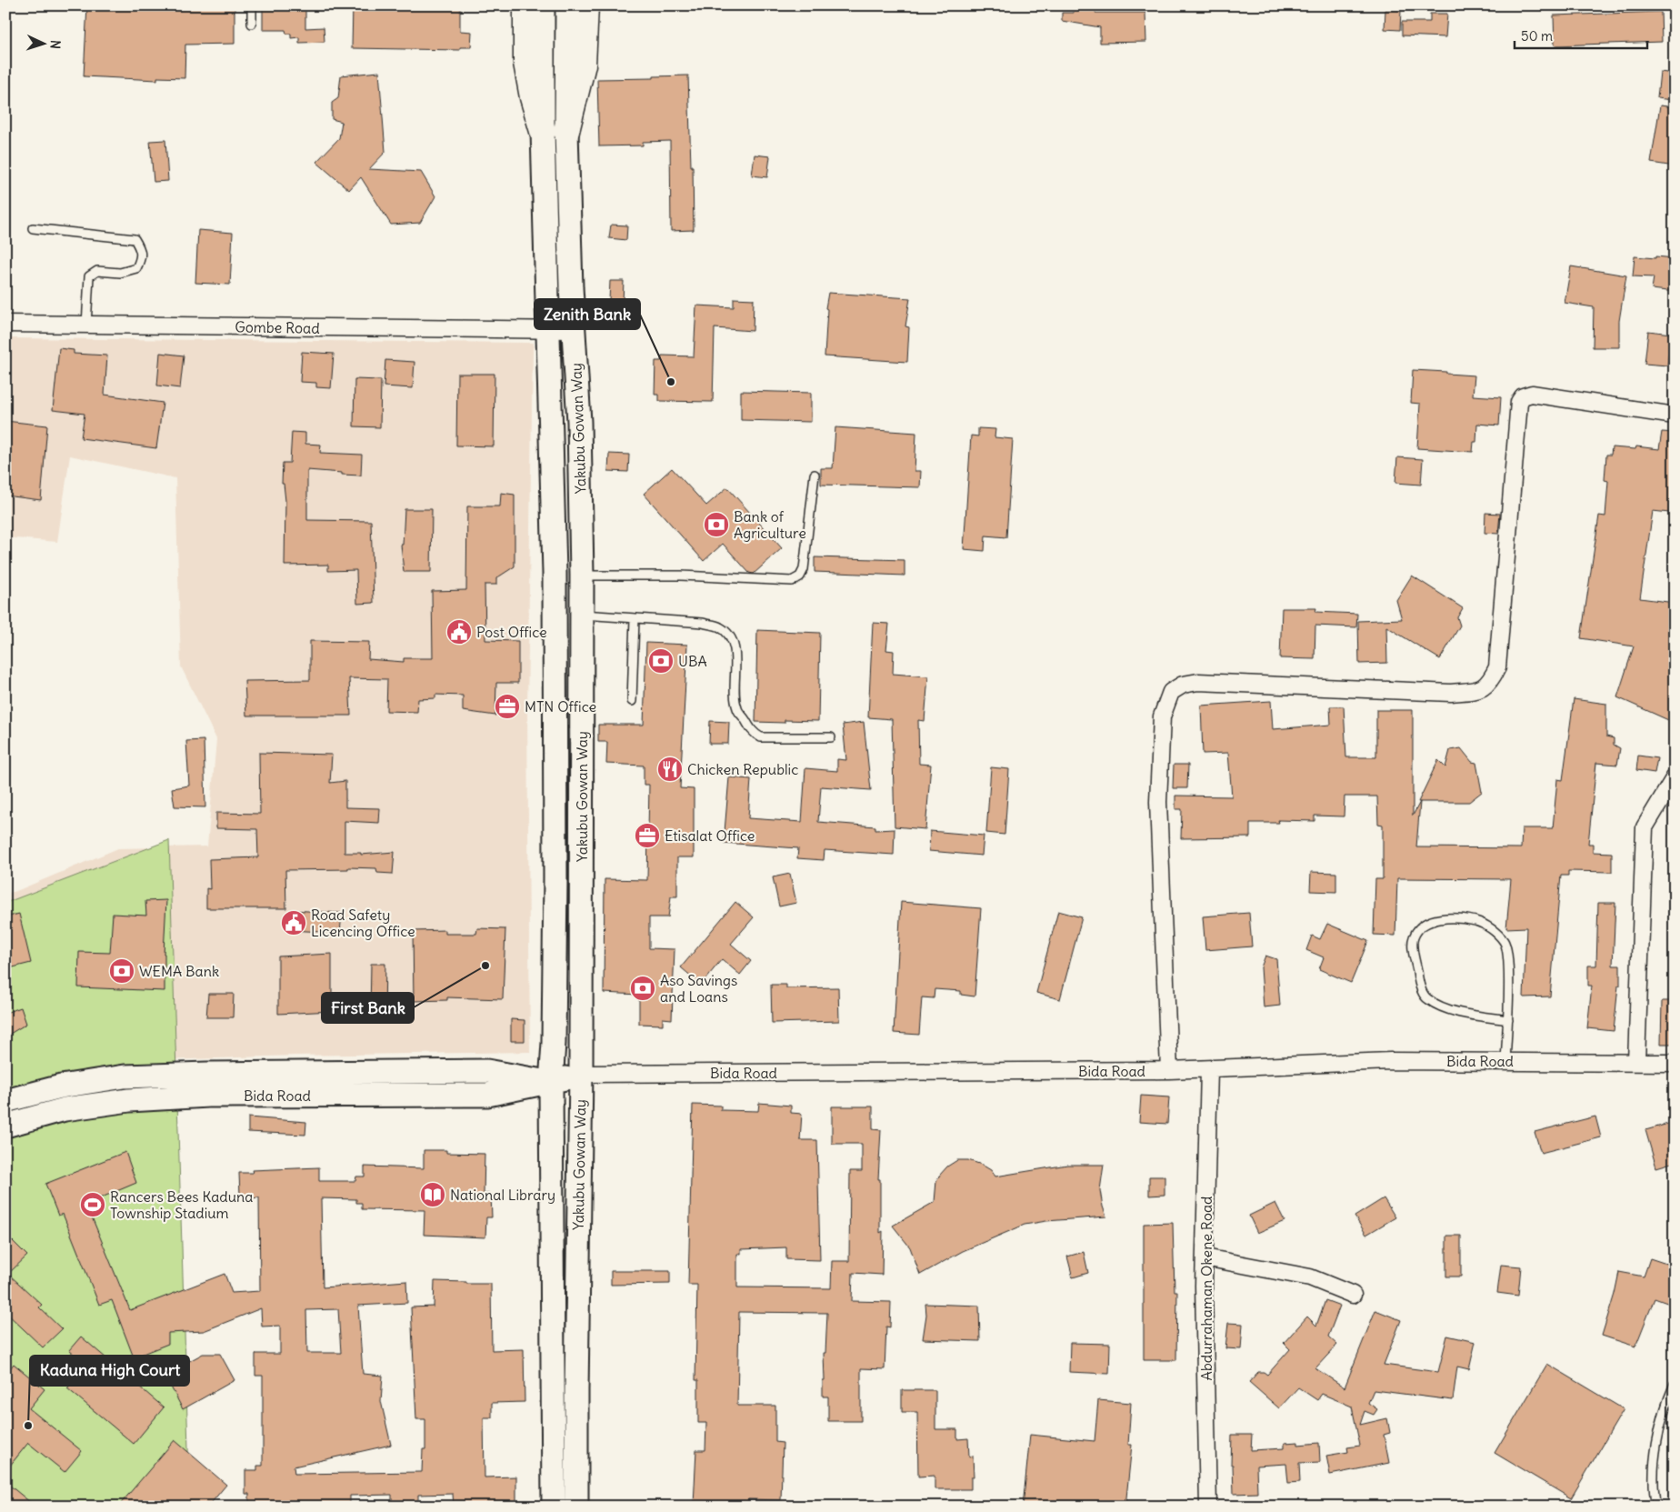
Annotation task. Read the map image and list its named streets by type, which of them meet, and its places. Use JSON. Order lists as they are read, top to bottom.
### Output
{
  "streets": {
    "street": [
      "Gombe Road",
      "Yakubu Gowan Way",
      "Bida Road",
      "Abdurrahaman Okene Road"
    ]
  },
  "crossings": [
    ["Gombe Road", "Yakubu Gowan Way"],
    ["Yakubu Gowan Way", "Bida Road"],
    ["Bida Road", "Abdurrahaman Okene Road"]
  ],
  "places": {
    "other": ["Zenith Bank", "First Bank", "Kaduna High Court"],
    "bank": [
      "Bank of Agriculture",
      "UBA",
      "WEMA Bank",
      "Aso Savings and Loans"
    ],
    "public building": ["Post Office", "Road Safety Licencing Office"],
    "office": ["MTN Office", "Etisalat Office"],
    "restaurant": ["Chicken Republic"],
    "library": ["National Library"],
    "sports": ["Rancers Bees Kaduna Township Stadium"]
  },
  "scale_bar": "50 m",
  "north": "right"
}
